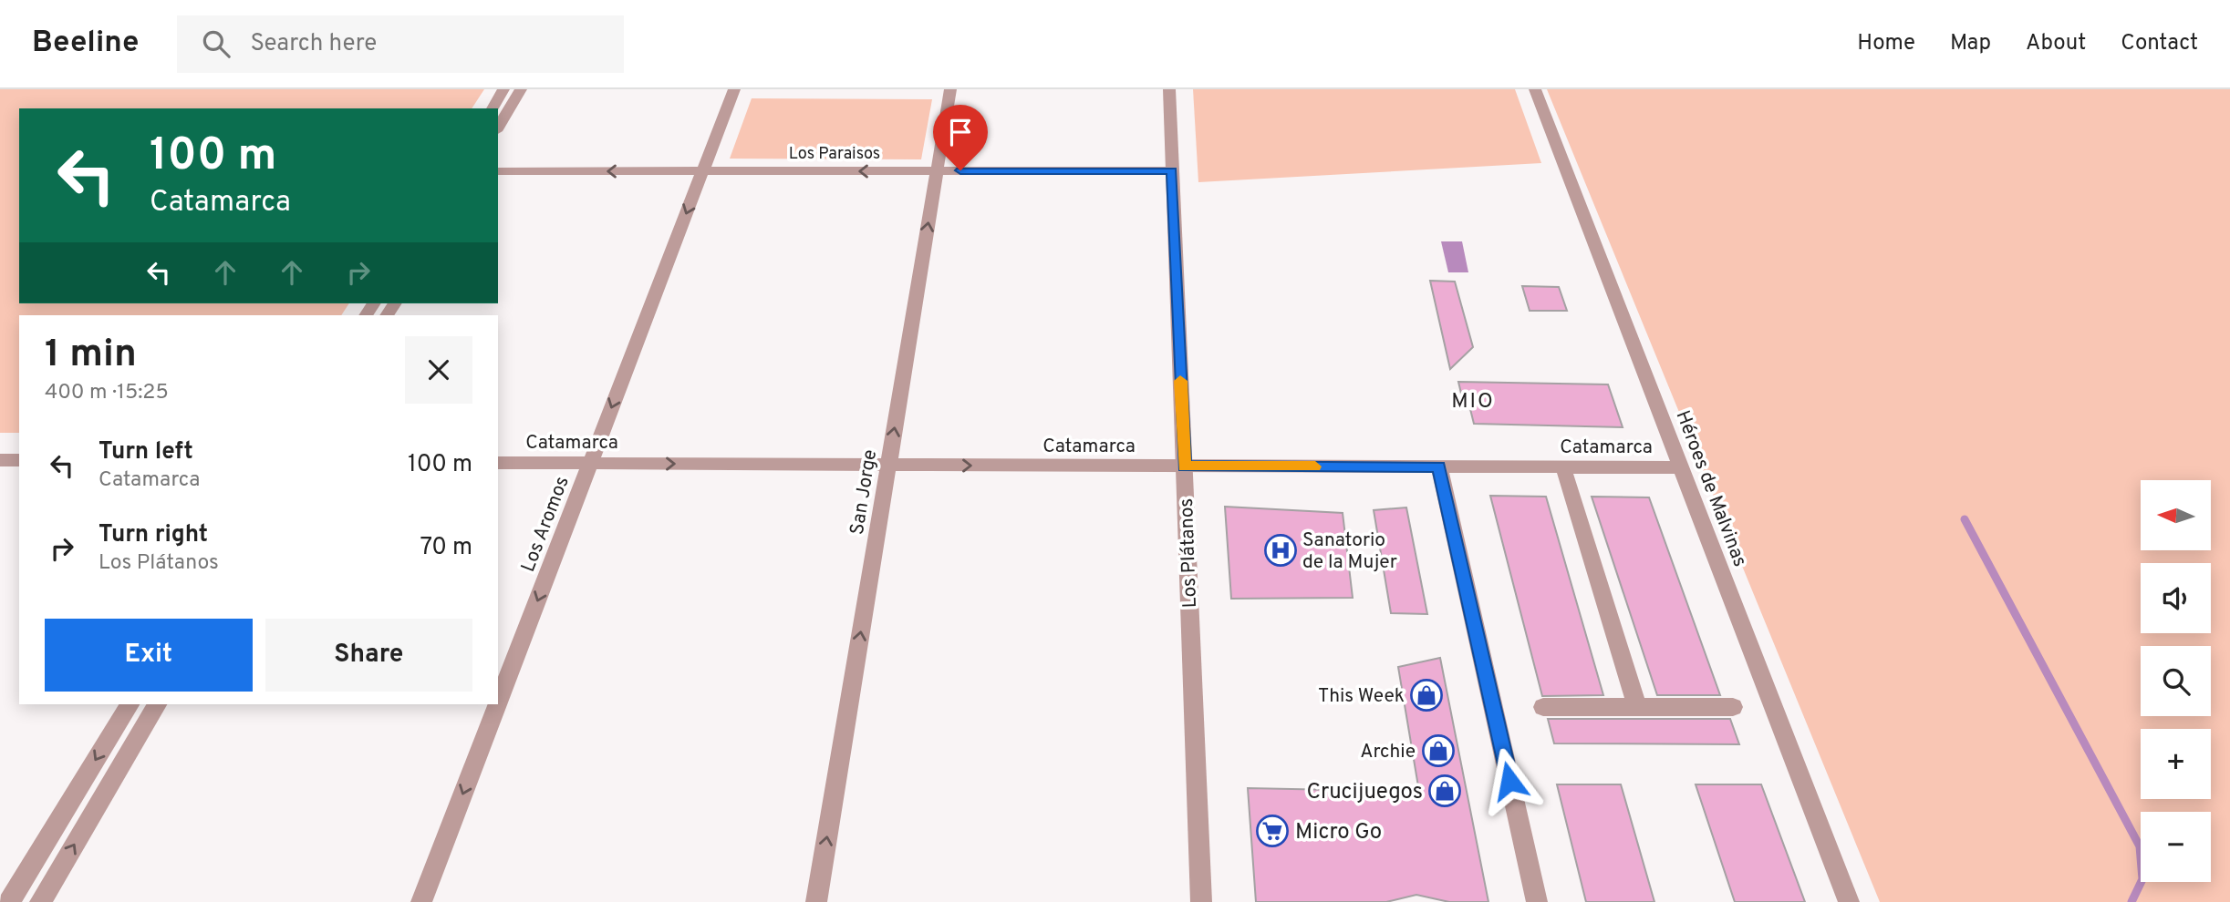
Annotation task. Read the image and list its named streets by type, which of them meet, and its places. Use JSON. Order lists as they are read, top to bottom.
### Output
{
  "streets": {
    "street": [
      "Los Paraisos",
      "Catamarca",
      "Héroes de Malvinas",
      "San Jorge",
      "Los Aromos",
      "Los Plátanos"
    ]
  },
  "crossings": [
    ["Los Paraisos", "San Jorge"],
    ["Los Paraisos", "Los Aromos"],
    ["Los Paraisos", "Los Plátanos"],
    ["Catamarca", "Héroes de Malvinas"],
    ["Catamarca", "San Jorge"],
    ["Catamarca", "Los Aromos"],
    ["Catamarca", "Los Plátanos"]
  ],
  "one_way": [
    "Los Paraisos",
    "Catamarca",
    "San Jorge",
    "Los Aromos"
  ],
  "districts": ["MIO"],
  "places": {
    "hospital": ["Sanatorio de la Mujer"],
    "shop": ["This Week", "Archie", "Crucijuegos"],
    "supermarket": ["Micro Go"]
  },
  "north": "left",
  "page": {
    "header": "Beeline",
    "search": "Search here",
    "nav": [
      "Home",
      "Map",
      "About",
      "Contact"
    ],
    "turn": ["100 m", "Catamarca"],
    "heading": ["1 min", "400 m · 15:25"],
    "list": [
      {
        "name": "Turn left",
        "note": "Catamarca",
        "value": "100 m"
      },
      {
        "name": "Turn right",
        "note": "Los Plátanos",
        "value": "70 m"
      }
    ],
    "map_buttons": ["+", "−"],
    "buttons": ["Exit", "Share"]
  }
}
